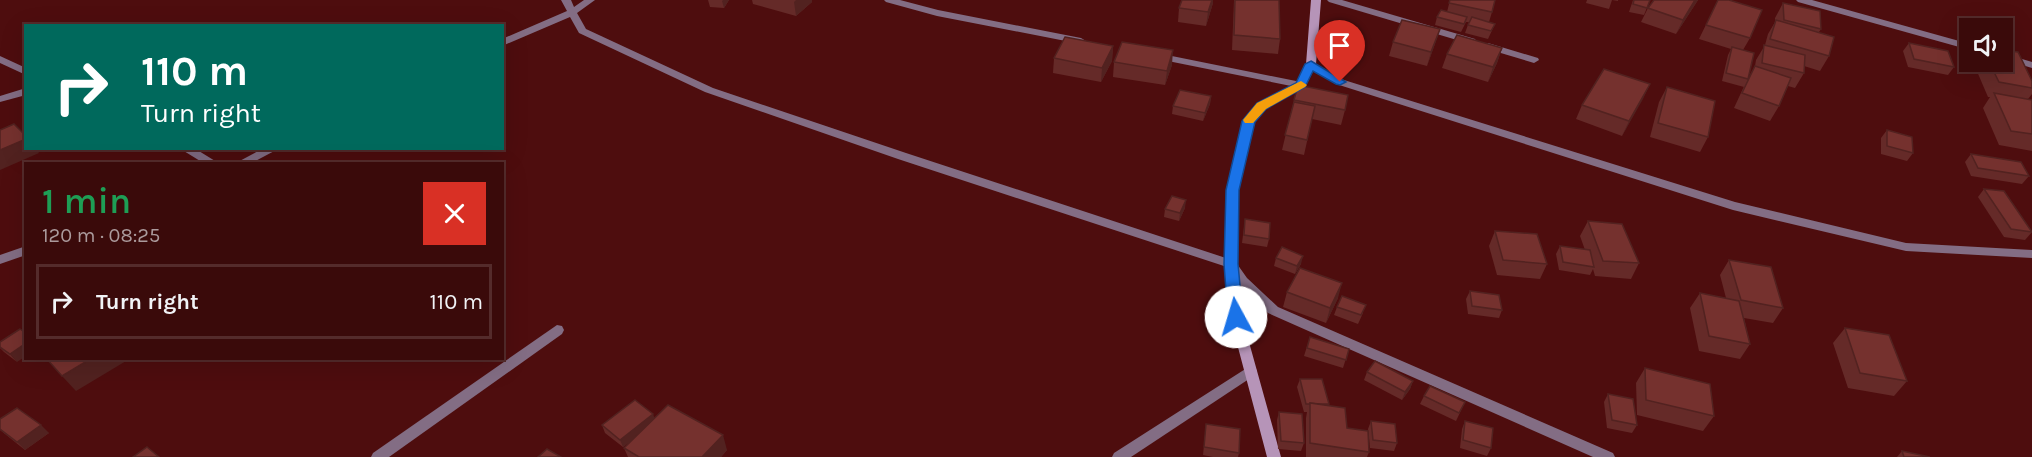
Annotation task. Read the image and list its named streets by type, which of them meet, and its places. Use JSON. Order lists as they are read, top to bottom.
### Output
{
  "page": {
    "turn": ["110 m", "Turn right"],
    "heading": ["1 min", "120 m · 08:25"],
    "list": [
      {
        "name": "Turn right",
        "value": "110 m"
      }
    ]
  }
}
